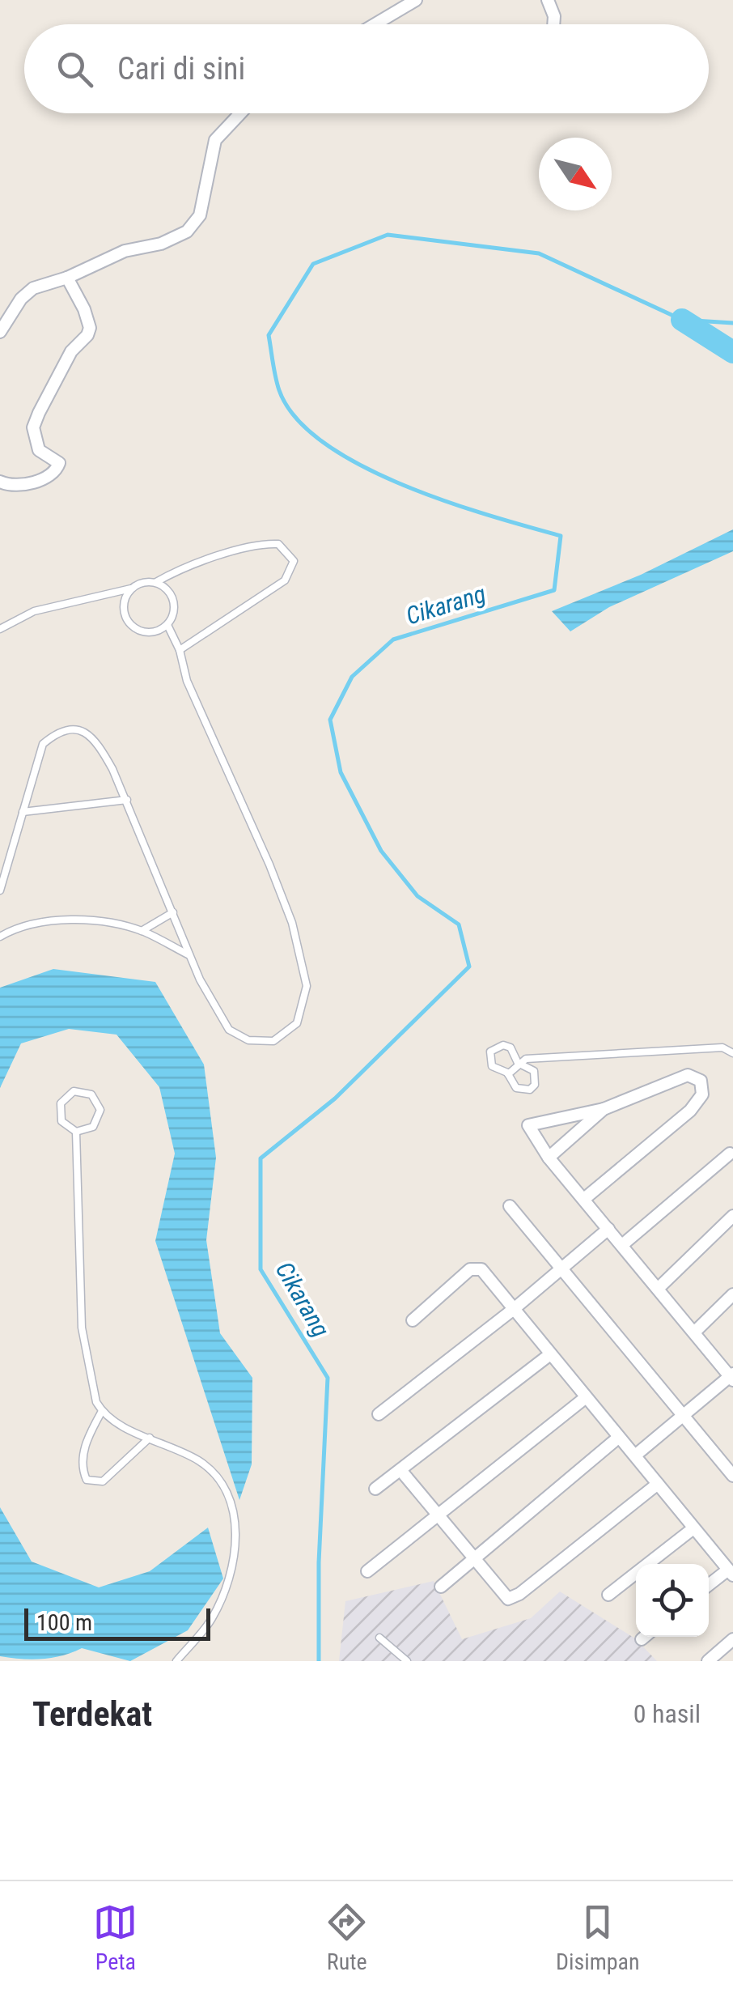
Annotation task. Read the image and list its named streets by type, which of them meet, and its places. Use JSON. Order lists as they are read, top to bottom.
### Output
{
  "water": ["Cikarang"],
  "scale_bar": "100 m",
  "north": "bottom right",
  "page": {
    "search": "Cari di sini",
    "scale": "100 m",
    "heading": ["Terdekat", "0 hasil"],
    "nav": ["Peta", "Rute", "Disimpan"]
  }
}
